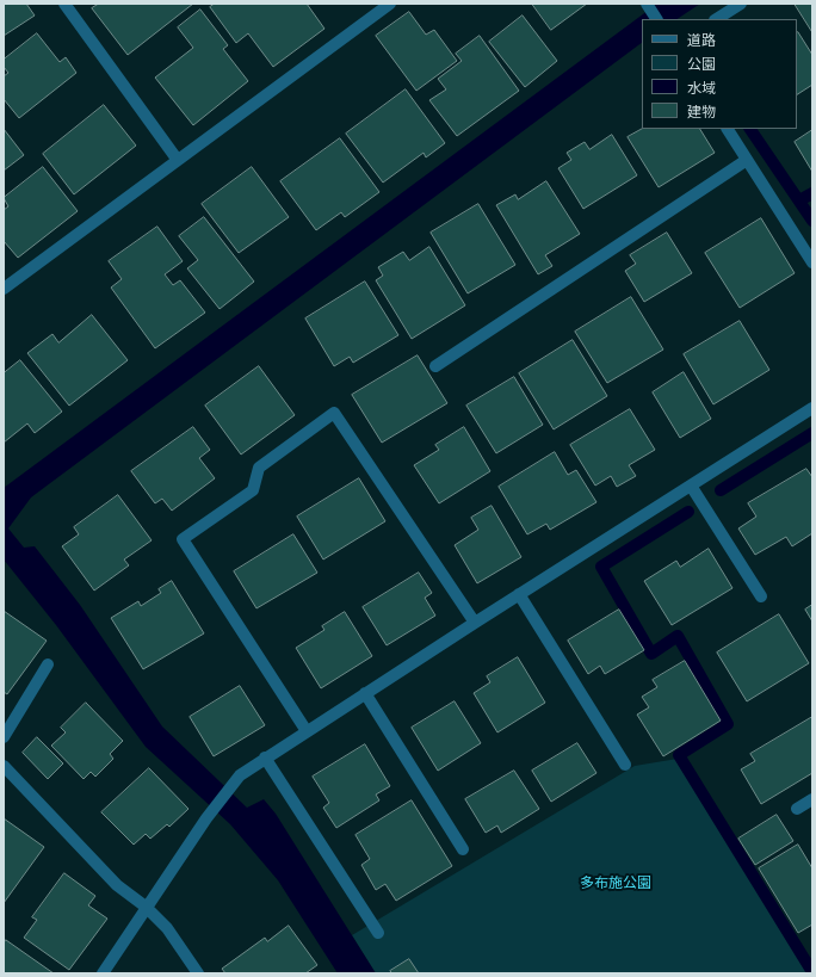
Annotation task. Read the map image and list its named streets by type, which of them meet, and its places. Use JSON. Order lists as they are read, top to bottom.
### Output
{
  "parks": ["多布施公園"],
  "legend": [
    "道路",
    "公園",
    "水域",
    "建物"
  ]
}
